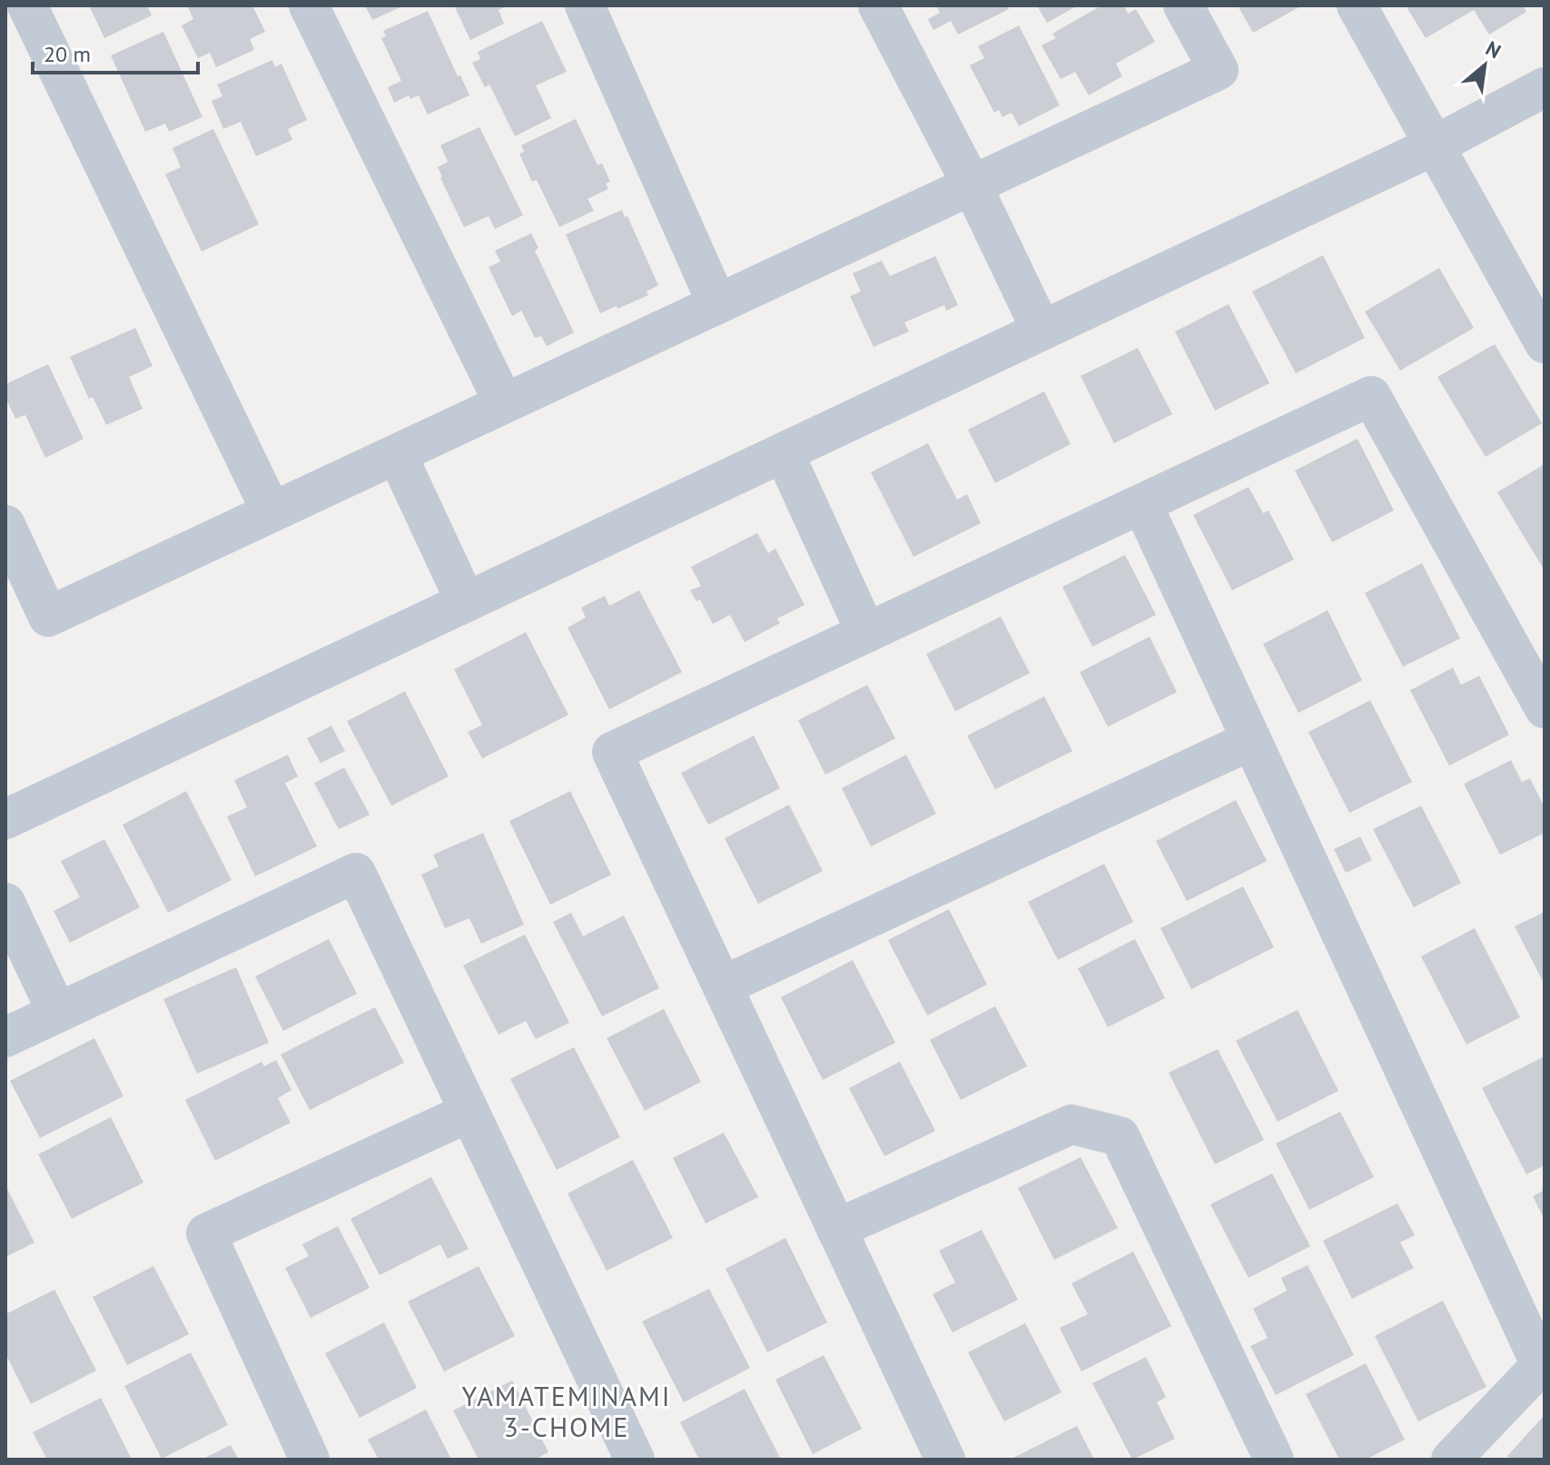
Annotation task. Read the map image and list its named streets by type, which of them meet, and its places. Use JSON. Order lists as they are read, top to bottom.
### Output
{
  "districts": ["YAMATEMINAMI 3-CHOME"],
  "scale_bar": "20 m",
  "north": "top right"
}
